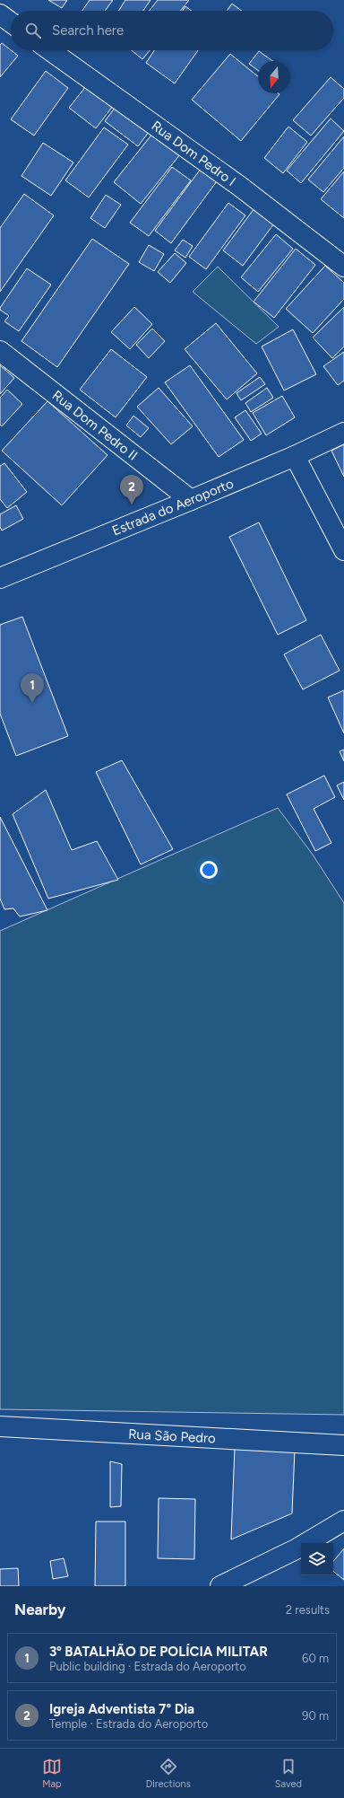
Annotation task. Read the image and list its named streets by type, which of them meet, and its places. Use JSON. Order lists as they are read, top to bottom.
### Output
{
  "streets": {
    "street": [
      "Rua Dom Pedro I",
      "Rua Dom Pedro II",
      "Estrada do Aeroporto",
      "Rua São Pedro"
    ]
  },
  "crossings": [
    ["Rua Dom Pedro II", "Estrada do Aeroporto"]
  ],
  "north": "bottom",
  "page": {
    "search": "Search here",
    "pins": ["2", "1"],
    "heading": ["Nearby", "2 results"],
    "list": [
      {
        "mark": "1",
        "name": "3º BATALHÃO DE POLÍCIA MILITAR",
        "note": "Public building · Estrada do Aeroporto",
        "value": "60 m"
      },
      {
        "mark": "2",
        "name": "Igreja Adventista 7° Dia",
        "note": "Temple · Estrada do Aeroporto",
        "value": "90 m"
      }
    ],
    "nav": ["Map", "Directions", "Saved"]
  }
}
